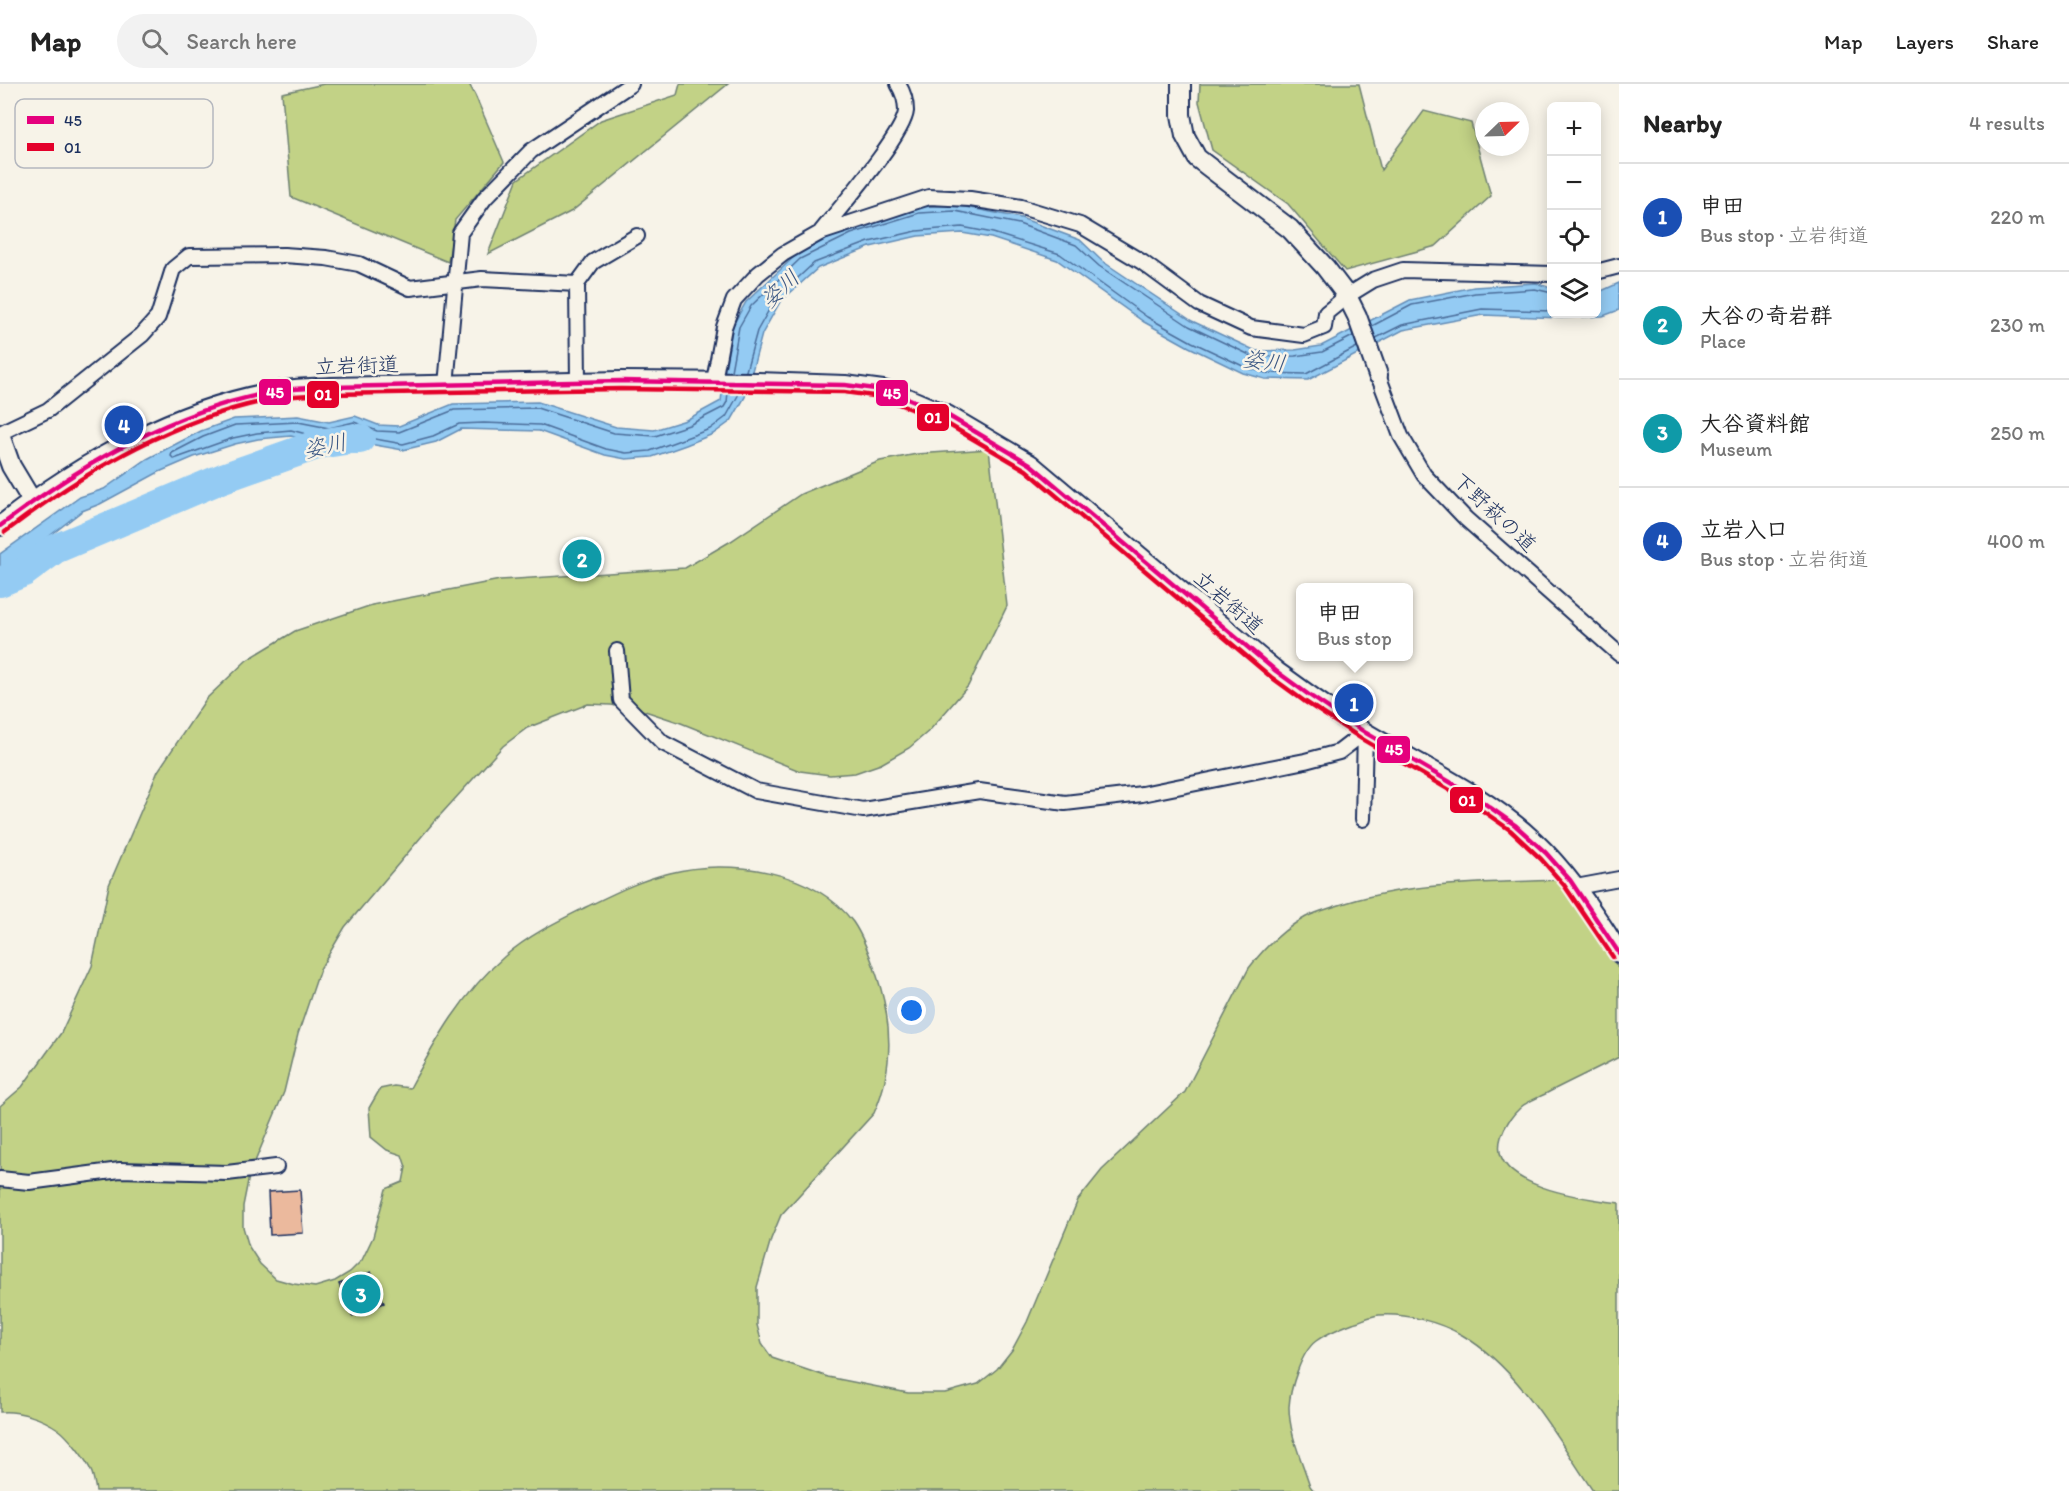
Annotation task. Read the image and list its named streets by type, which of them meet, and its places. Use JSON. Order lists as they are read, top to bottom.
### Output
{
  "streets": {
    "street": ["立岩街道", "下野萩の道"]
  },
  "water": ["姿川"],
  "lines": ["transit line 45", "transit line 01"],
  "legend": ["45", "01"],
  "north": "top right",
  "page": {
    "header": "Map",
    "search": "Search here",
    "nav": ["Map", "Layers", "Share"],
    "heading": ["Nearby", "4 results"],
    "map_buttons": ["+", "−"],
    "list": [
      {
        "mark": "1",
        "name": "申田",
        "note": "Bus stop · 立岩街道",
        "value": "220 m"
      },
      {
        "mark": "2",
        "name": "大谷の奇岩群",
        "note": "Place",
        "value": "230 m"
      },
      {
        "mark": "3",
        "name": "大谷資料館",
        "note": "Museum",
        "value": "250 m"
      },
      {
        "mark": "4",
        "name": "立岩入口",
        "note": "Bus stop · 立岩街道",
        "value": "400 m"
      }
    ],
    "pins": [
      "4",
      "2",
      "1",
      "3"
    ],
    "popup": ["申田", "Bus stop"]
  }
}
